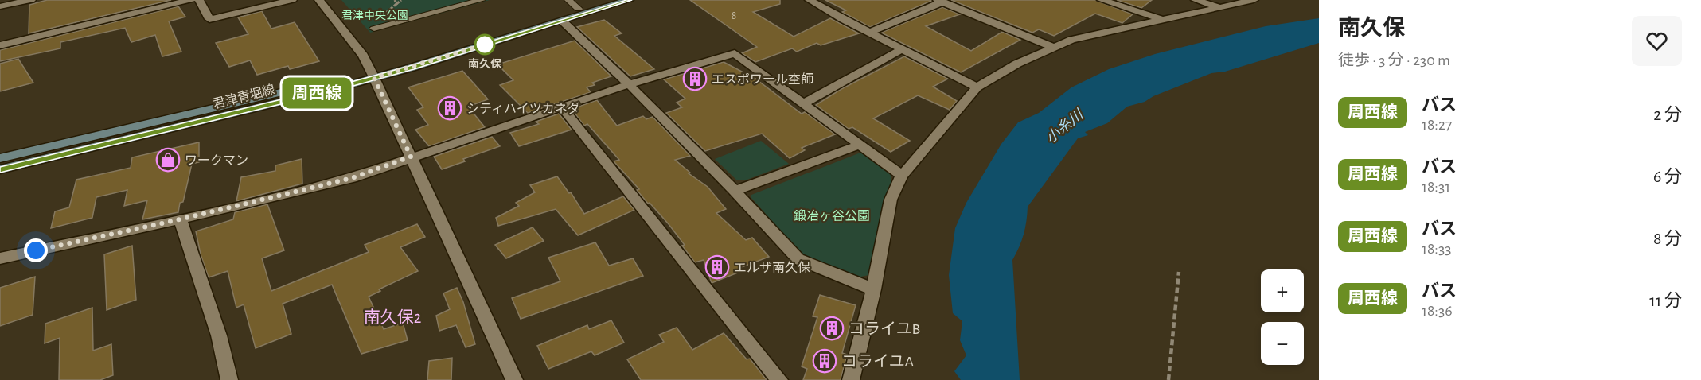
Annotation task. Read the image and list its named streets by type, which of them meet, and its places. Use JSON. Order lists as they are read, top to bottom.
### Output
{
  "streets": {
    "main road": ["君津青堀線"]
  },
  "districts": ["南久保2"],
  "water": ["小糸川"],
  "parks": ["君津中央公園", "鍛冶ヶ谷公園"],
  "places": {
    "other": ["南久保"],
    "building": [
      "エスポワール杢師",
      "シティハイツカネダ",
      "エルザ南久保",
      "コライユB",
      "コライユA"
    ],
    "shop": ["ワークマン"]
  },
  "lines": ["bus line 周西線"],
  "house_numbers": ["8"],
  "page": {
    "on_map": "周西線",
    "heading": ["南久保", "徒歩 · 3 分 · 230 m"],
    "list": [
      {
        "mark": "周西線",
        "name": "バス",
        "note": "18:27",
        "value": "2 分"
      },
      {
        "mark": "周西線",
        "name": "バス",
        "note": "18:31",
        "value": "6 分"
      },
      {
        "mark": "周西線",
        "name": "バス",
        "note": "18:33",
        "value": "8 分"
      },
      {
        "mark": "周西線",
        "name": "バス",
        "note": "18:36",
        "value": "11 分"
      }
    ],
    "map_buttons": ["+", "−"]
  }
}
